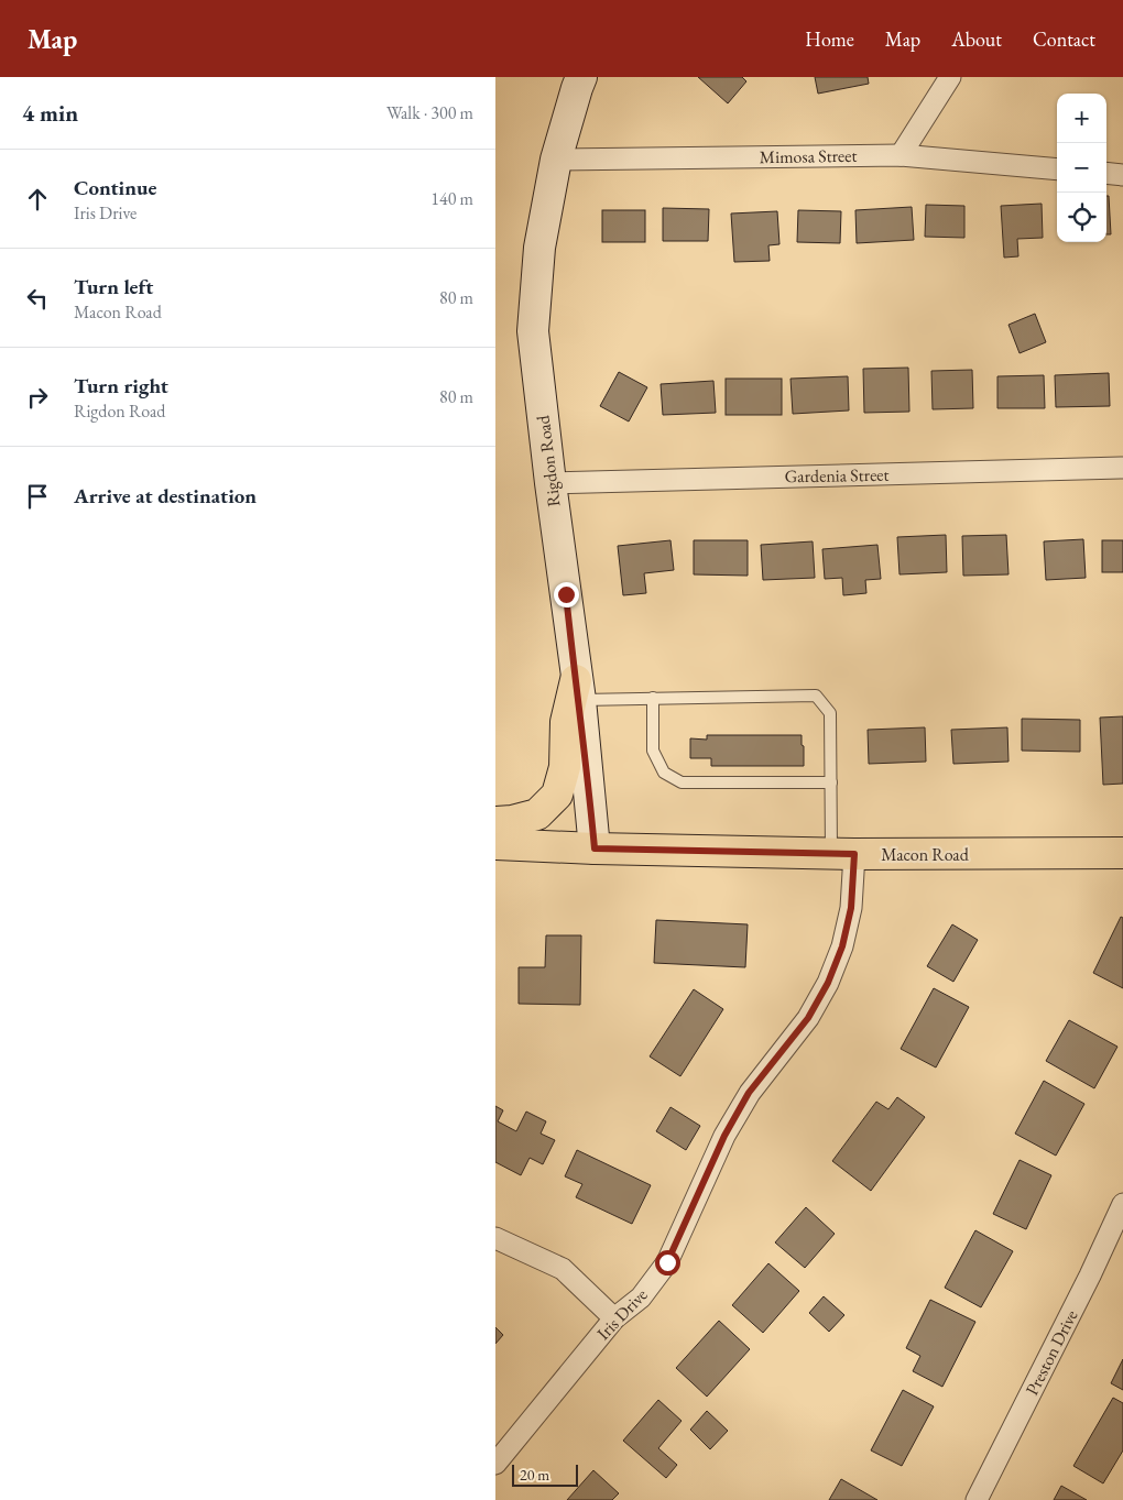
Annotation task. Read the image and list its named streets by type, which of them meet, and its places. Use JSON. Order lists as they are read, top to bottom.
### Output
{
  "streets": {
    "main road": ["Macon Road"],
    "street": [
      "Mimosa Street",
      "Rigdon Road",
      "Gardenia Street",
      "Iris Drive",
      "Preston Drive"
    ]
  },
  "crossings": [
    ["Mimosa Street", "Rigdon Road"],
    ["Rigdon Road", "Gardenia Street"],
    ["Rigdon Road", "Macon Road"],
    ["Macon Road", "Iris Drive"]
  ],
  "scale_bar": "20 m",
  "page": {
    "header": "Map",
    "nav": [
      "Home",
      "Map",
      "About",
      "Contact"
    ],
    "heading": ["4 min", "Walk · 300 m"],
    "map_buttons": ["+", "−"],
    "list": [
      ["Continue", "Iris Drive", "140 m"],
      ["Turn left", "Macon Road", "80 m"],
      ["Turn right", "Rigdon Road", "80 m"],
      "Arrive at destination"
    ],
    "scale": "20 m"
  }
}
